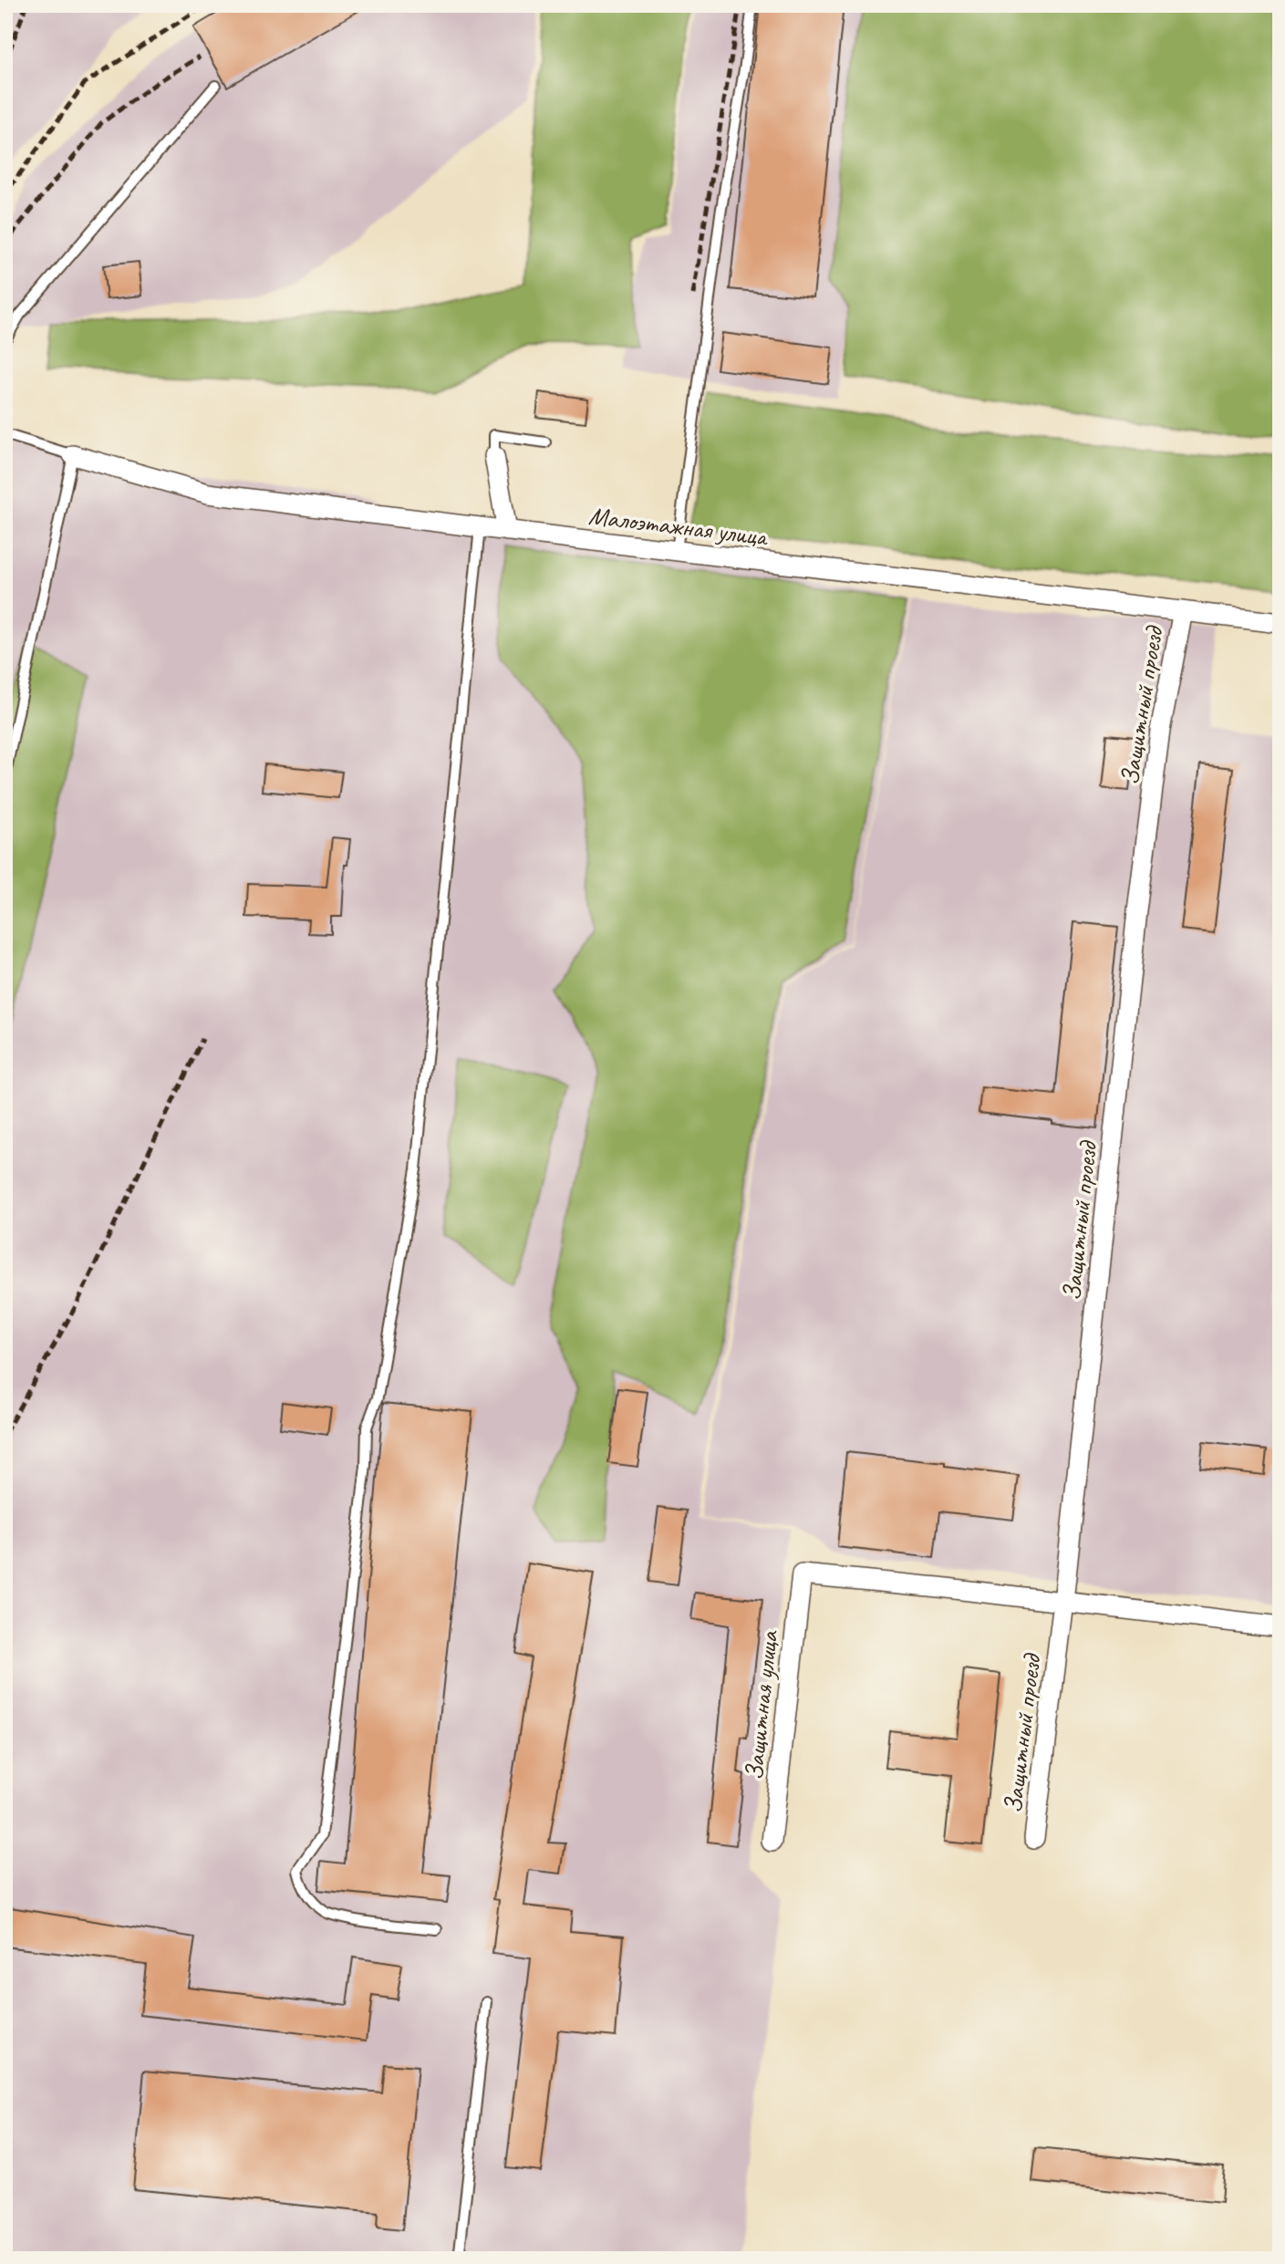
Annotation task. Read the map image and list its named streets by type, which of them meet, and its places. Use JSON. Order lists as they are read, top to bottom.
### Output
{
  "streets": {
    "street": ["Малоэтажная улица", "Защитный проезд", "Защитная улица"]
  },
  "crossings": [
    ["Малоэтажная улица", "Защитный проезд"],
    ["Защитный проезд", "Защитная улица"]
  ]
}
